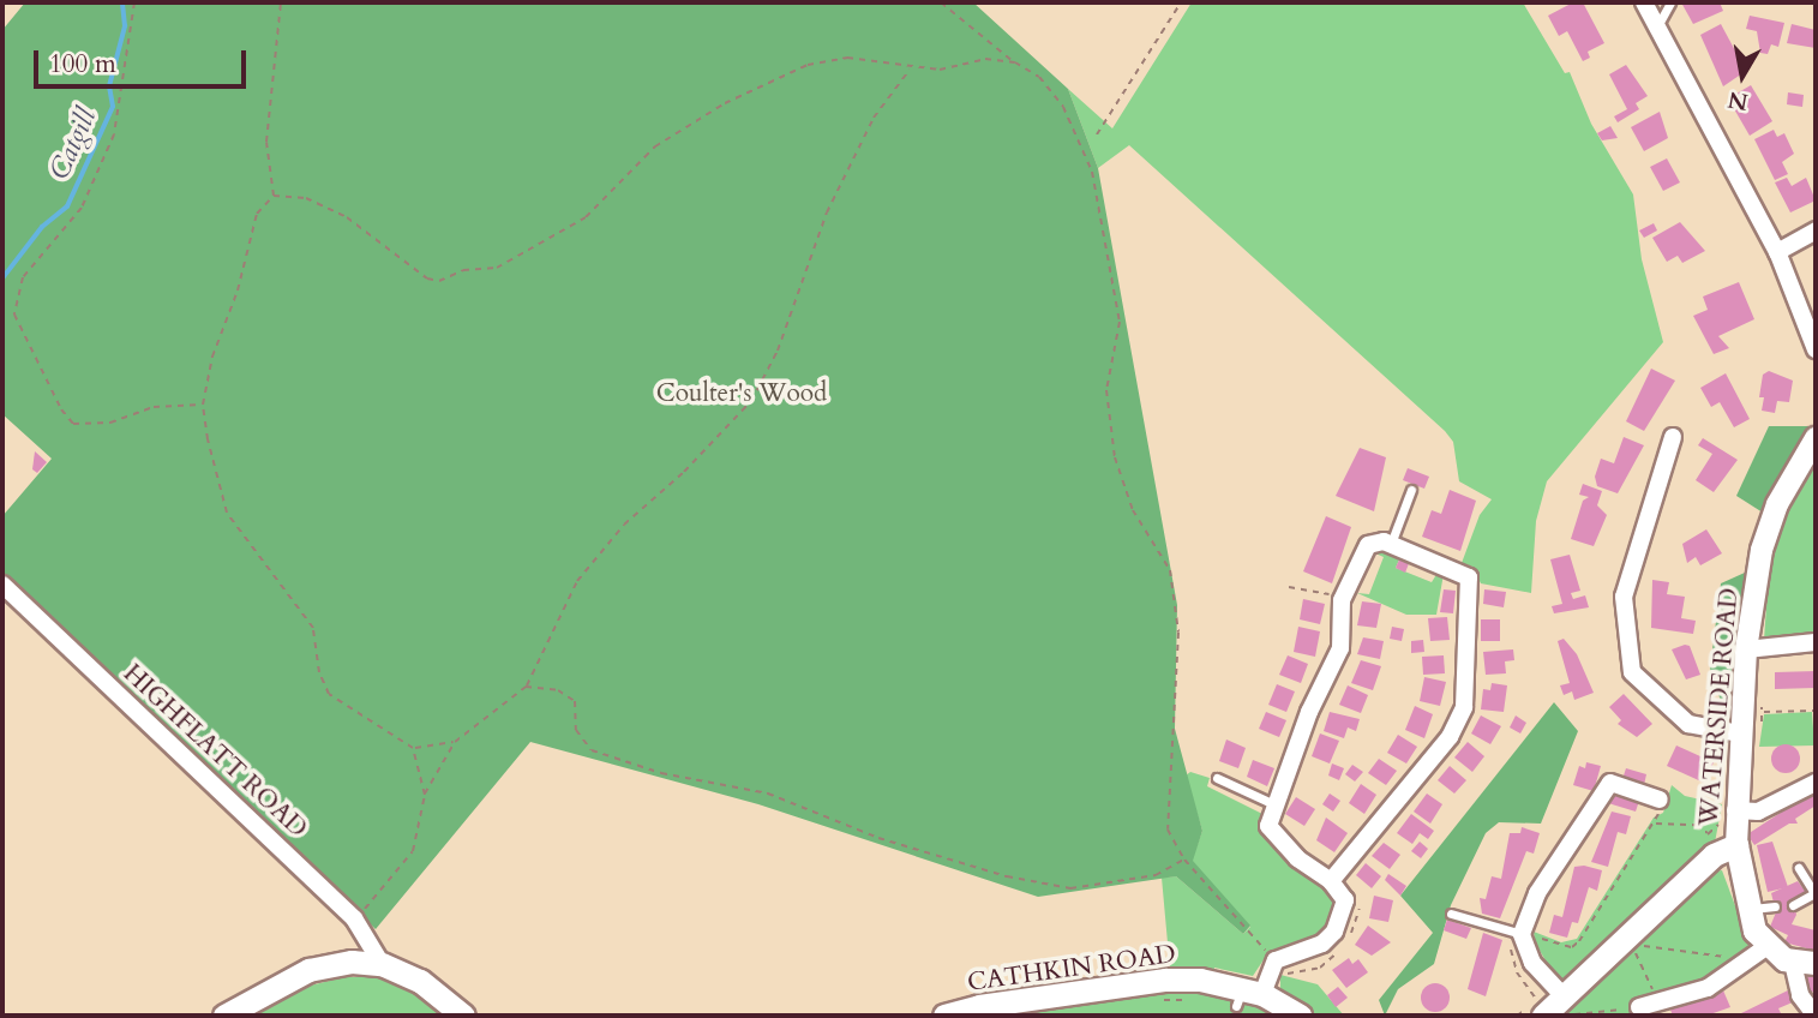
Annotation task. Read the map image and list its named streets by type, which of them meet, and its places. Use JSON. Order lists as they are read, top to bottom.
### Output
{
  "streets": {
    "main road": ["WATERSIDE ROAD", "CATHKIN ROAD"],
    "street": ["HIGHFLATT ROAD"]
  },
  "water": ["Catgill"],
  "parks": ["Coulter's Wood"],
  "scale_bar": "100 m",
  "north": "bottom"
}
